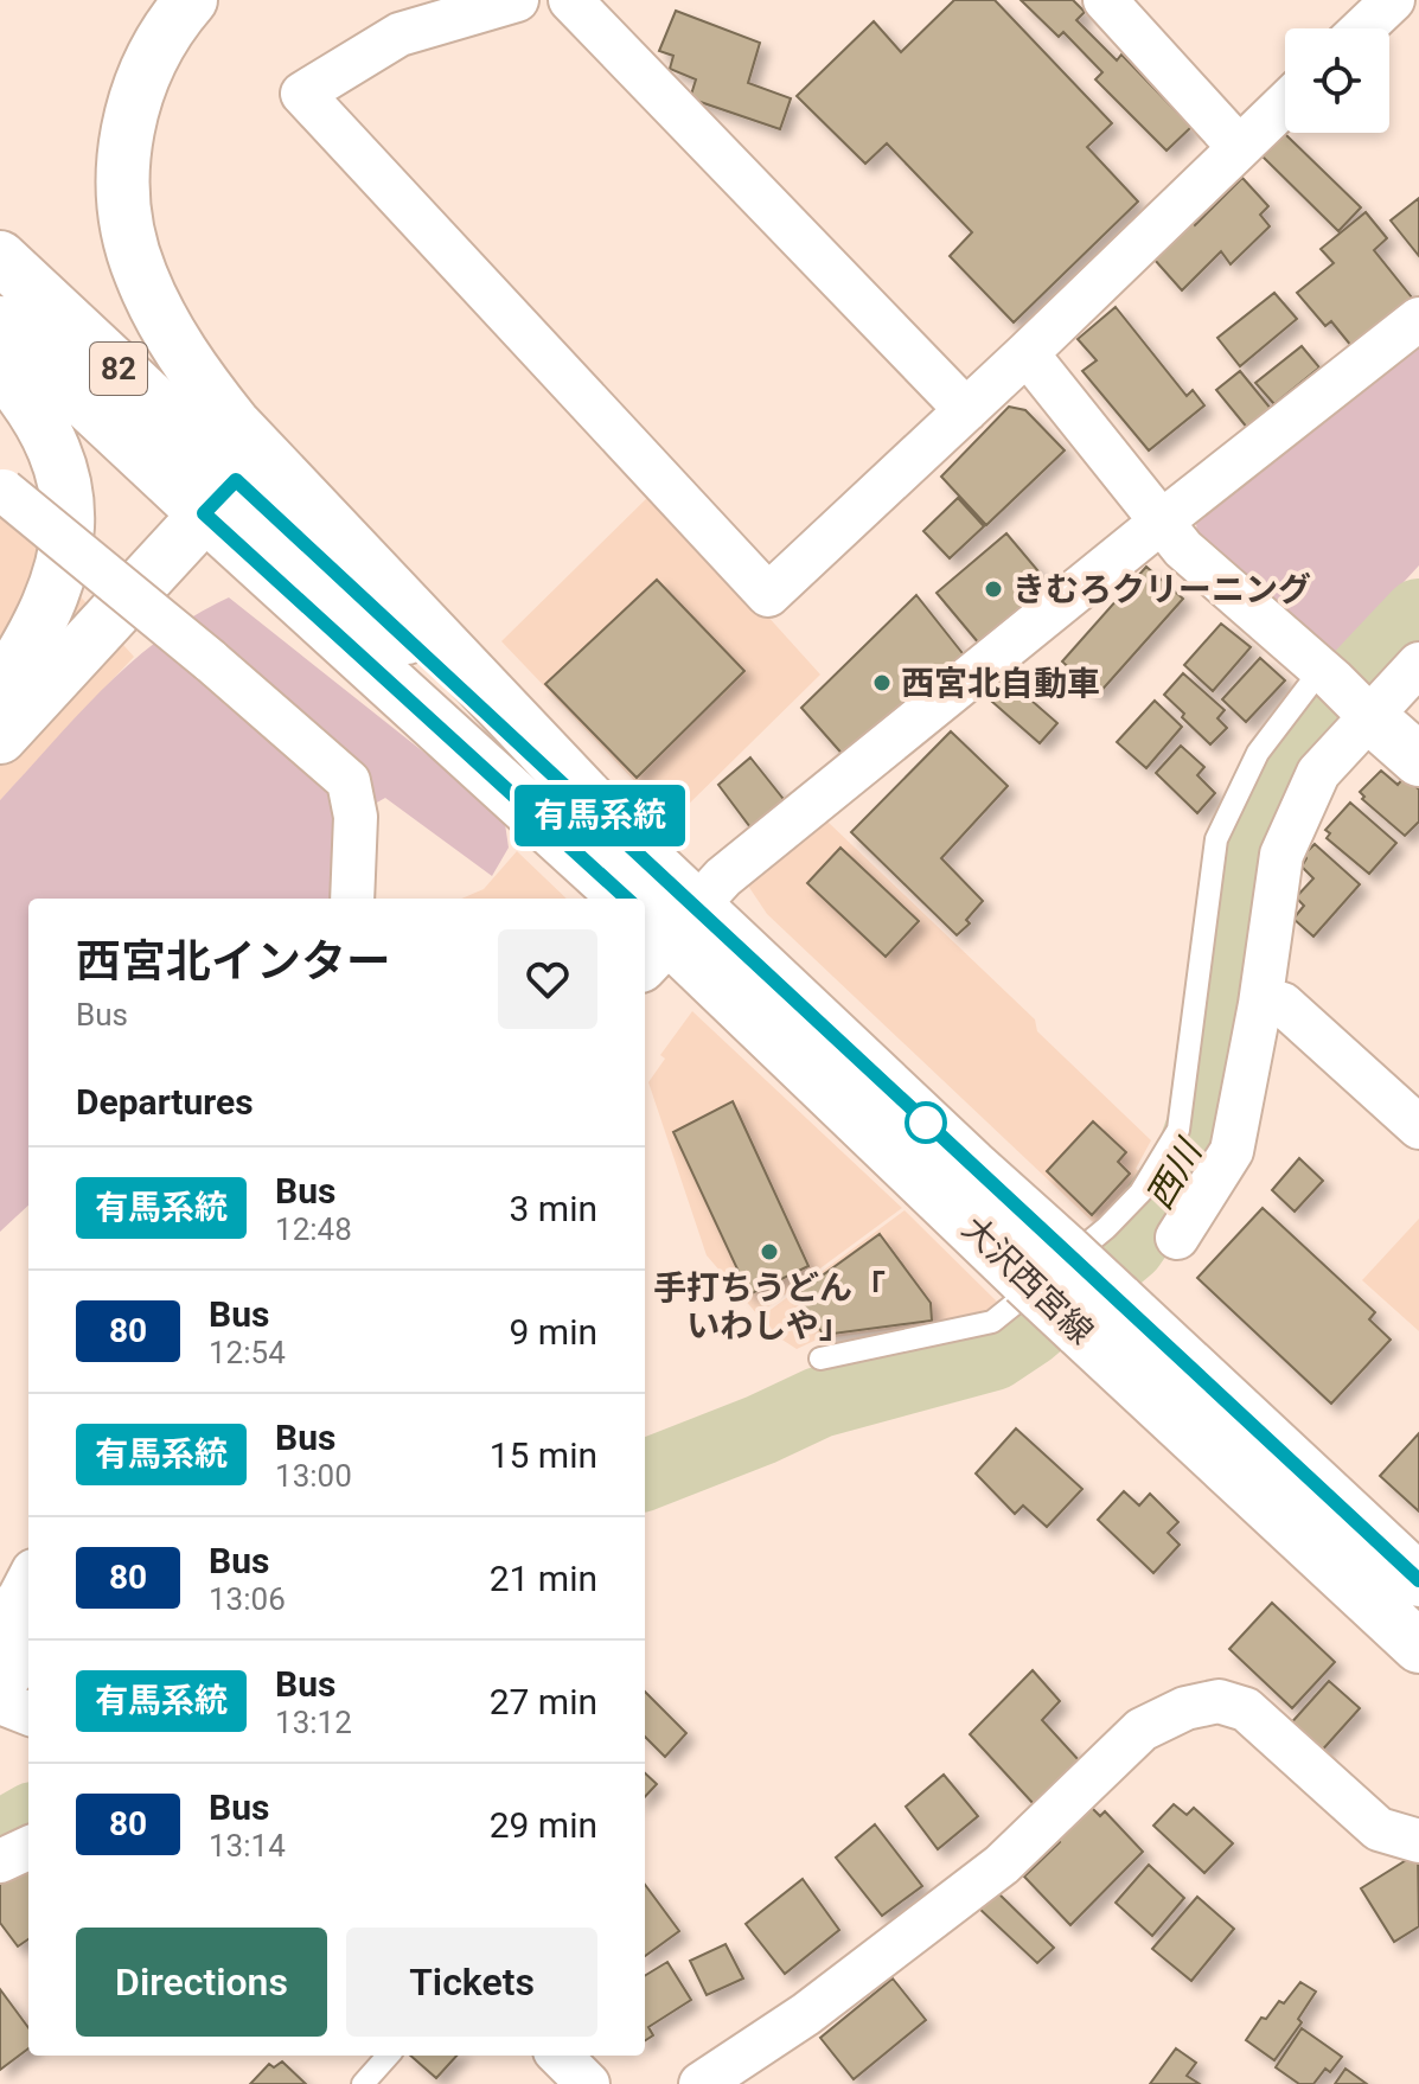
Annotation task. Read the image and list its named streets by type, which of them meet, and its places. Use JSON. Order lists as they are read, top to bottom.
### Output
{
  "streets": {
    "main road": ["82", "大沢西宮線"]
  },
  "water": ["西川"],
  "places": ["きむろクリーニング", "西宮北自動車", "手打ちうどん「 いわしや」"],
  "lines": ["bus line 有馬系統"],
  "page": {
    "on_map": "有馬系統",
    "heading": [
      ["西宮北インター", "Bus"],
      "Departures"
    ],
    "list": [
      {
        "mark": "有馬系統",
        "name": "Bus",
        "note": "12:48",
        "value": "3 min"
      },
      {
        "mark": "80",
        "name": "Bus",
        "note": "12:54",
        "value": "9 min"
      },
      {
        "mark": "有馬系統",
        "name": "Bus",
        "note": "13:00",
        "value": "15 min"
      },
      {
        "mark": "80",
        "name": "Bus",
        "note": "13:06",
        "value": "21 min"
      },
      {
        "mark": "有馬系統",
        "name": "Bus",
        "note": "13:12",
        "value": "27 min"
      },
      {
        "mark": "80",
        "name": "Bus",
        "note": "13:14",
        "value": "29 min"
      }
    ],
    "buttons": ["Directions", "Tickets"]
  }
}
